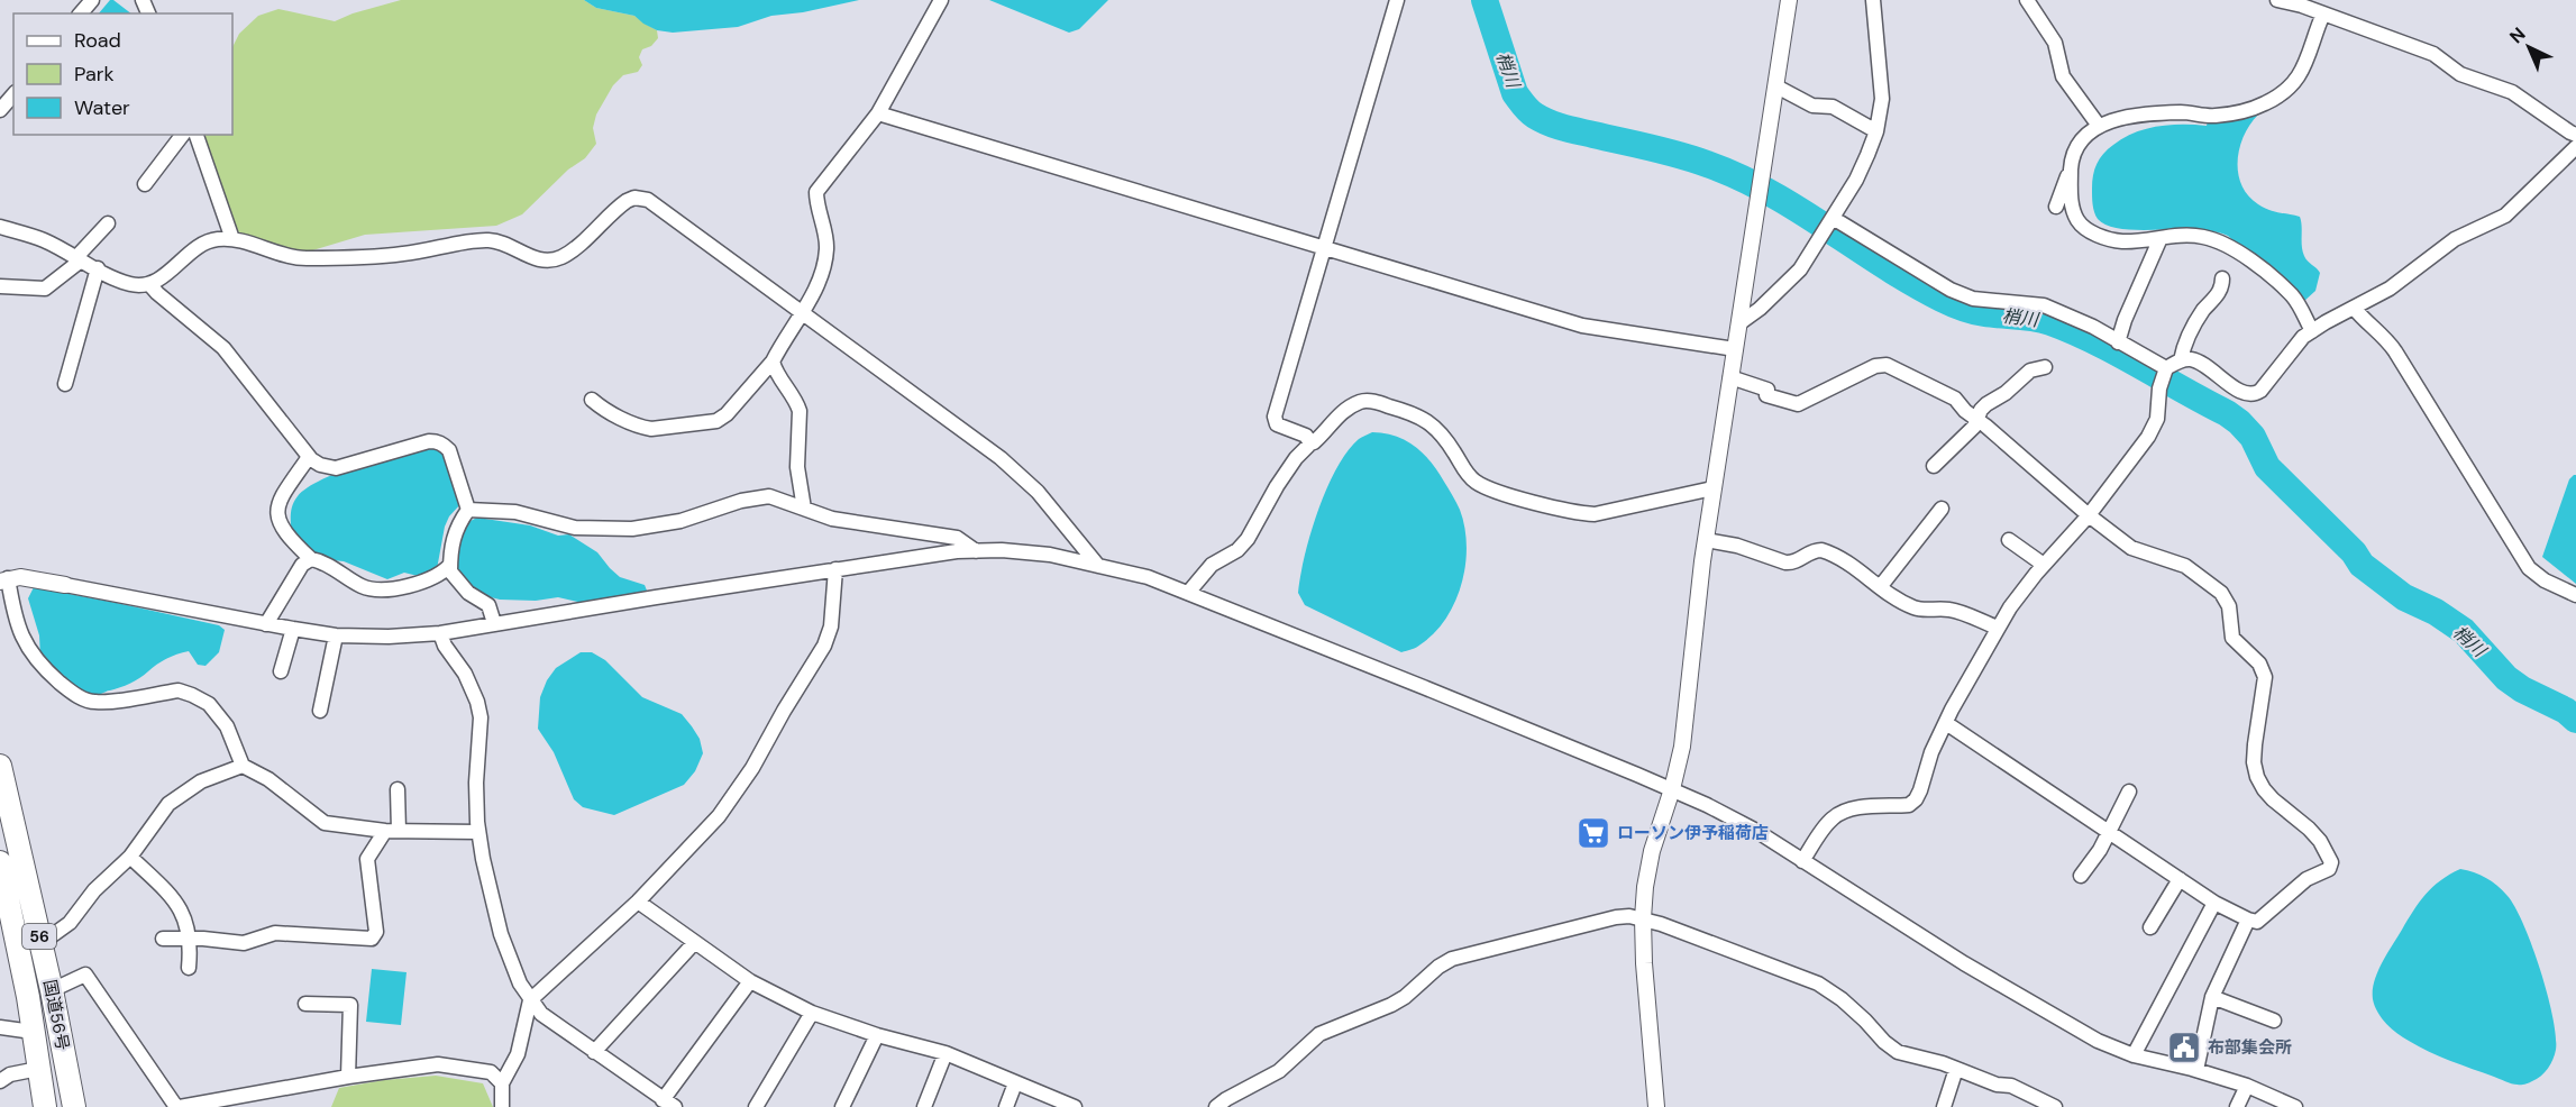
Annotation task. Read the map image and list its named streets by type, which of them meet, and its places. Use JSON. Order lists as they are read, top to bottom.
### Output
{
  "streets": {
    "highway": ["56", "国道56号"]
  },
  "water": ["梢川"],
  "places": {
    "supermarket": ["ローソン伊予稲荷店"],
    "public building": ["布部集会所"]
  },
  "legend": ["Road", "Park", "Water"],
  "north": "top left"
}
